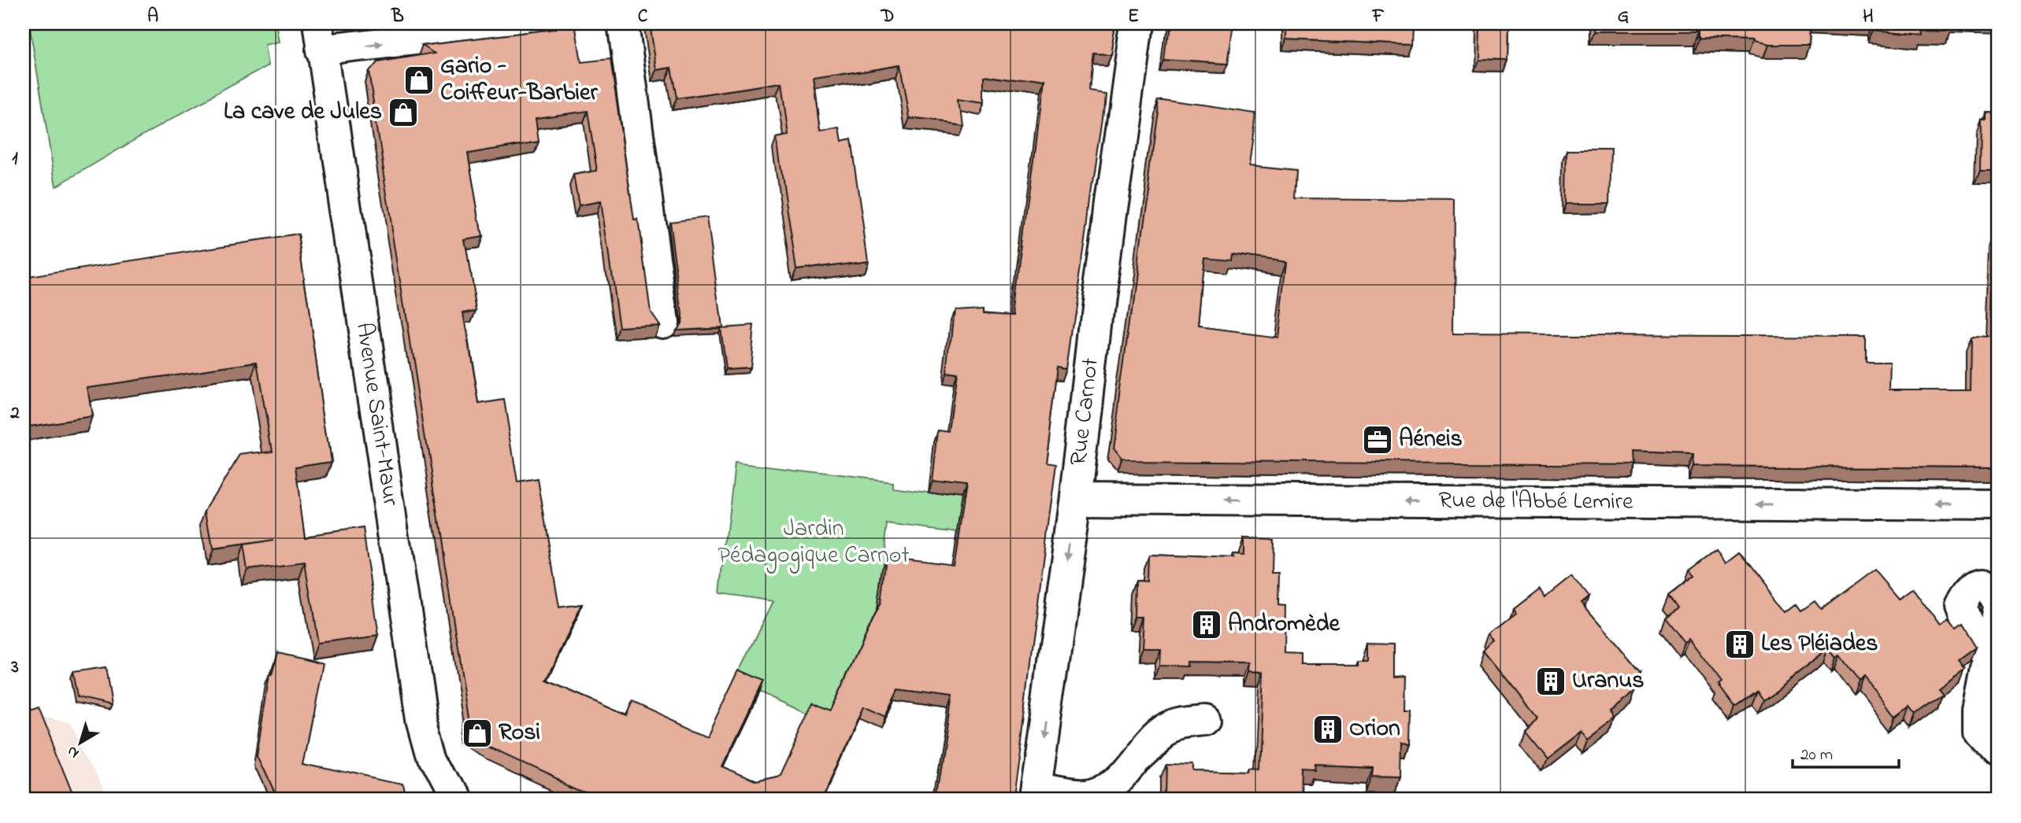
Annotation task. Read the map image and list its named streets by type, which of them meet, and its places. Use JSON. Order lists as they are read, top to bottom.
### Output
{
  "streets": {
    "street": ["Rue Carnot", "Avenue Saint-Maur", "Rue de l'Abbé Lemire"]
  },
  "crossings": [
    ["Rue Carnot", "Rue de l'Abbé Lemire"]
  ],
  "one_way": ["Rue Carnot", "Rue de l'Abbé Lemire"],
  "parks": ["Jardin Pédagogique Carnot"],
  "places": {
    "shop": ["Gario - Coiffeur-Barbier", "La cave de Jules", "Rosi"],
    "office": ["Aéneis"],
    "building": [
      "Andromède",
      "Les Pléiades",
      "Uranus",
      "Orion"
    ]
  },
  "scale_bar": "20 m",
  "north": "bottom left",
  "grid": {
    "columns": [
      "A",
      "B",
      "C",
      "D",
      "E",
      "F",
      "G",
      "H"
    ],
    "rows": ["1", "2", "3"]
  }
}
